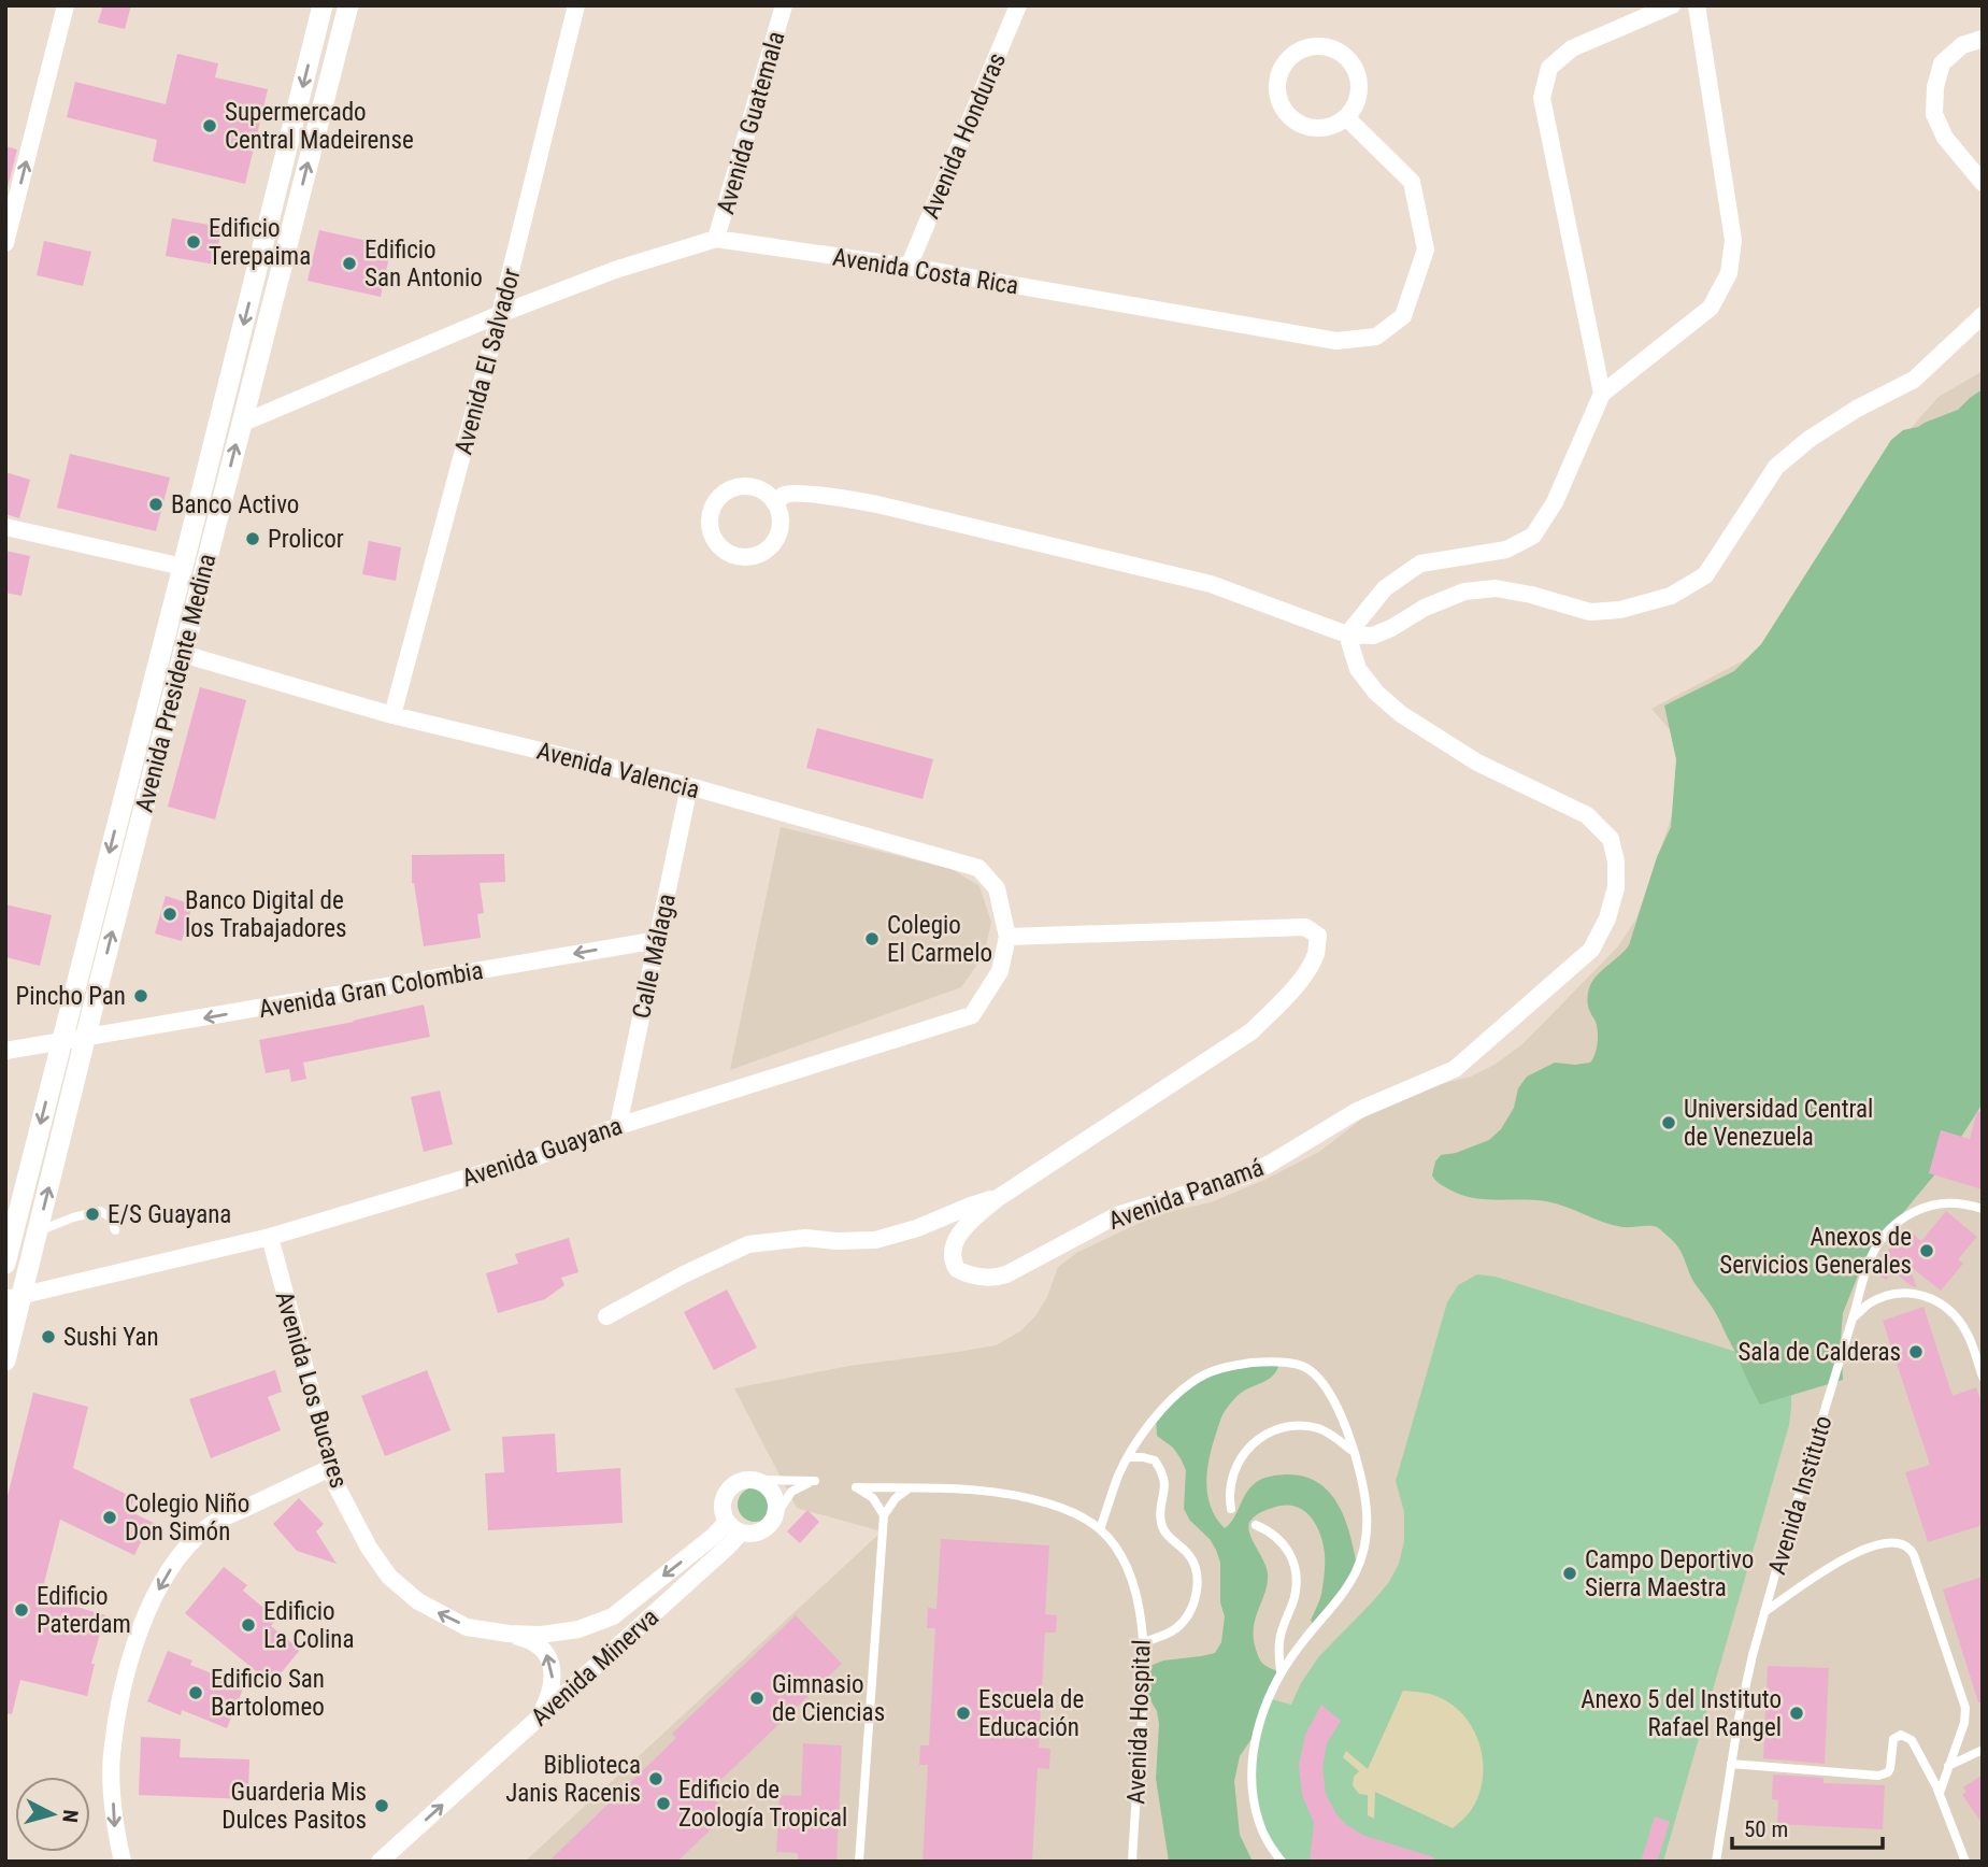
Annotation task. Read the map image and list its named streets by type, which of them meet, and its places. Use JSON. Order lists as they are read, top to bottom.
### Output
{
  "streets": {
    "street": [
      "Avenida Guatemala",
      "Avenida Honduras",
      "Avenida Costa Rica",
      "Avenida El Salvador",
      "Avenida Presidente Medina",
      "Avenida Valencia",
      "Calle Málaga",
      "Avenida Gran Colombia",
      "Avenida Guayana",
      "Avenida Panamá",
      "Avenida Los Bucares",
      "Avenida Minerva"
    ],
    "lane": ["Avenida Instituto", "Avenida Hospital"]
  },
  "crossings": [
    ["Avenida Guatemala", "Avenida Costa Rica"],
    ["Avenida Honduras", "Avenida Costa Rica"],
    ["Avenida Costa Rica", "Avenida El Salvador"],
    ["Avenida Costa Rica", "Avenida Presidente Medina"],
    ["Avenida El Salvador", "Avenida Valencia"],
    ["Avenida Presidente Medina", "Avenida Valencia"],
    ["Avenida Presidente Medina", "Avenida Gran Colombia"],
    ["Avenida Presidente Medina", "Avenida Guayana"],
    ["Avenida Valencia", "Calle Málaga"],
    ["Avenida Valencia", "Avenida Guayana"],
    ["Avenida Valencia", "Avenida Panamá"],
    ["Calle Málaga", "Avenida Gran Colombia"],
    ["Calle Málaga", "Avenida Guayana"],
    ["Avenida Guayana", "Avenida Panamá"],
    ["Avenida Guayana", "Avenida Los Bucares"],
    ["Avenida Los Bucares", "Avenida Minerva"]
  ],
  "one_way": ["Avenida Gran Colombia", "Avenida Minerva"],
  "places": [
    "Supermercado Central Madeirense",
    "Edificio Terepaima",
    "Edificio San Antonio",
    "Banco Activo",
    "Prolicor",
    "Banco Digital de los Trabajadores",
    "Colegio El Carmelo",
    "Pincho Pan",
    "Universidad Central de Venezuela",
    "E/S Guayana",
    "Anexos de Servicios Generales",
    "Sushi Yan",
    "Sala de Calderas",
    "Colegio Niño Don Simón",
    "Campo Deportivo Sierra Maestra",
    "Edificio Paterdam",
    "Edificio La Colina",
    "Edificio San Bartolomeo",
    "Gimnasio de Ciencias",
    "Escuela de Educación",
    "Anexo 5 del Instituto Rafael Rangel",
    "Biblioteca Janis Racenis",
    "Edificio de Zoología Tropical",
    "Guarderia Mis Dulces Pasitos"
  ],
  "scale_bar": "50 m",
  "north": "right"
}
